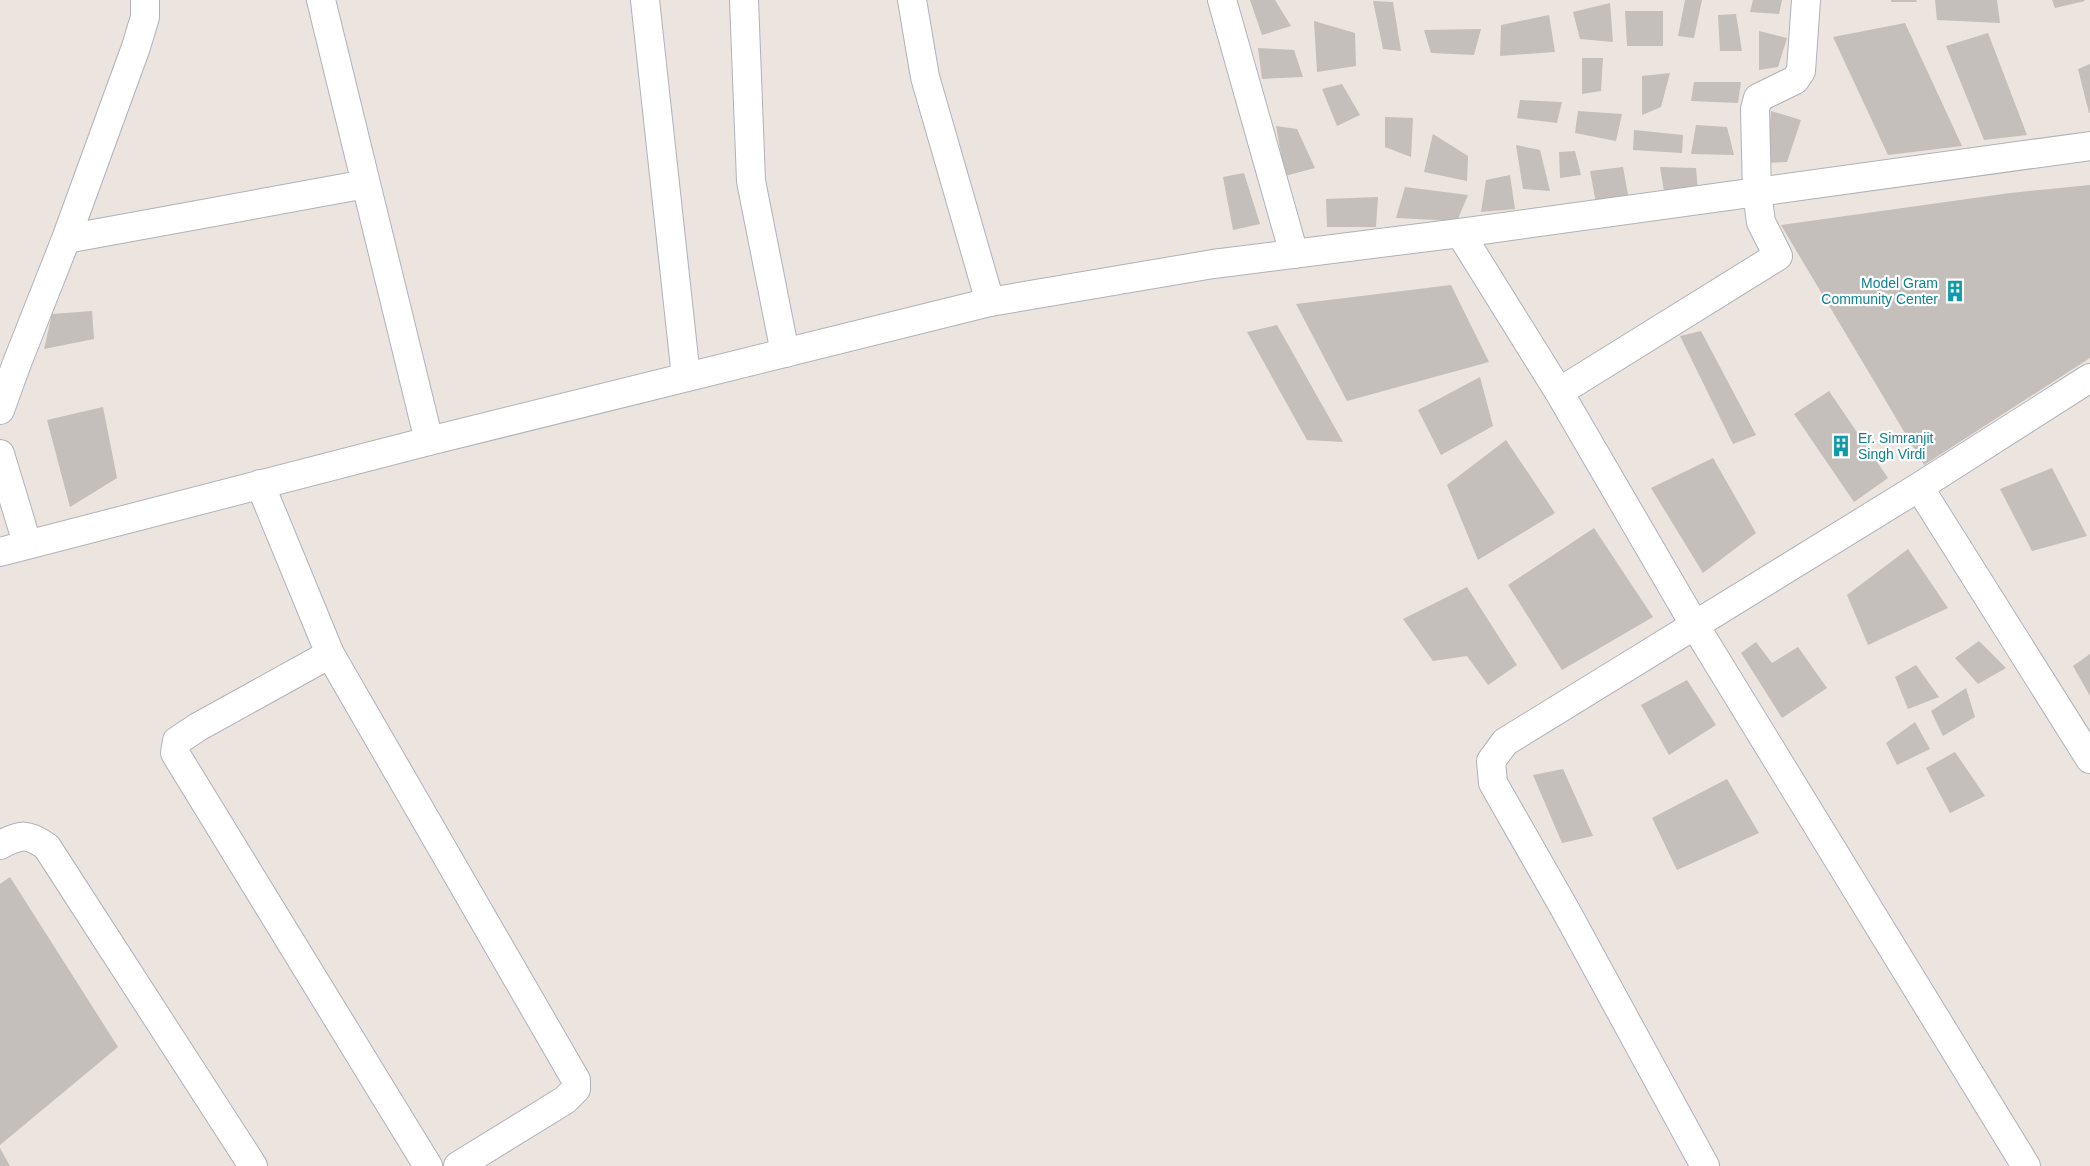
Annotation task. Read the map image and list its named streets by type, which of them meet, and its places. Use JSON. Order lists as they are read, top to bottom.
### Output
{
  "places": {
    "building": ["Model Gram Community Center", "Er. Simranjit Singh Virdi"]
  }
}
